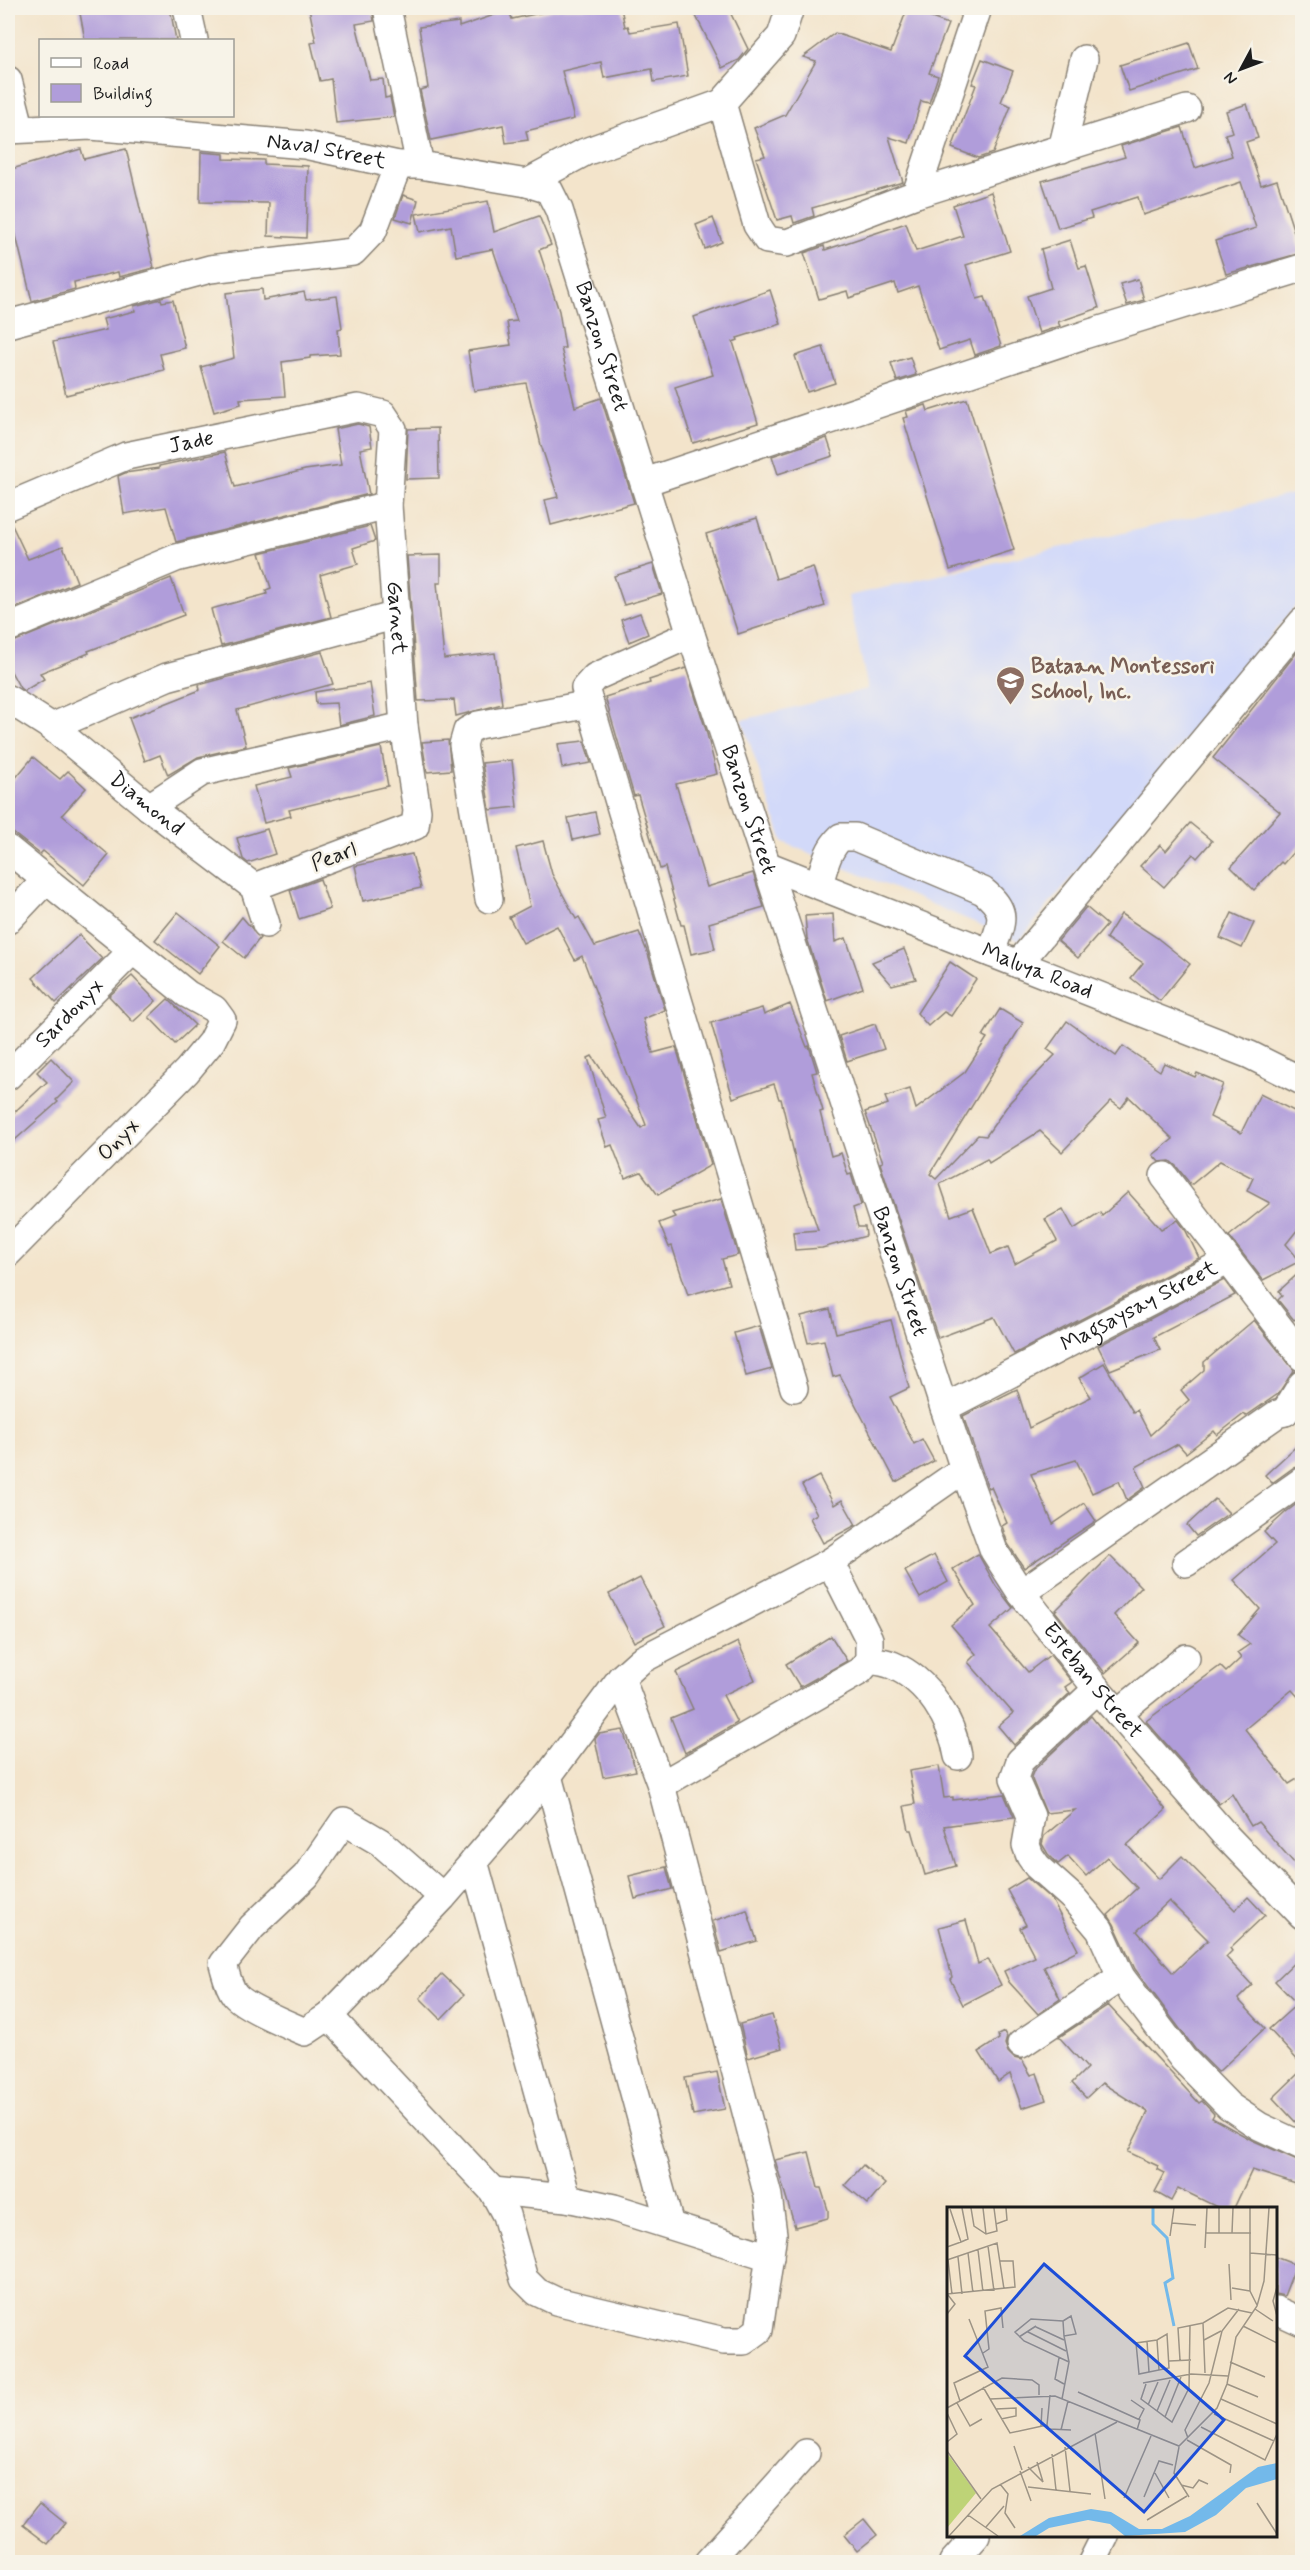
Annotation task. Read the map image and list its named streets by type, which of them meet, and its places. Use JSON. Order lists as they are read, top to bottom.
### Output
{
  "streets": {
    "street": [
      "Naval Street",
      "Banzon Street",
      "Jade",
      "Garnet",
      "Diamond",
      "Pearl",
      "Maluya Road",
      "Sardonyx",
      "Onyx",
      "Magsaysay Street",
      "Esteban Street"
    ]
  },
  "crossings": [
    ["Naval Street", "Banzon Street"],
    ["Banzon Street", "Maluya Road"],
    ["Banzon Street", "Magsaysay Street"],
    ["Banzon Street", "Esteban Street"],
    ["Jade", "Garnet"],
    ["Garnet", "Pearl"],
    ["Diamond", "Pearl"],
    ["Sardonyx", "Onyx"],
    ["Magsaysay Street", "Esteban Street"]
  ],
  "places": {
    "school or university": ["Bataan Montessori School, Inc."]
  },
  "legend": ["Road", "Building"],
  "north": "bottom left"
}
